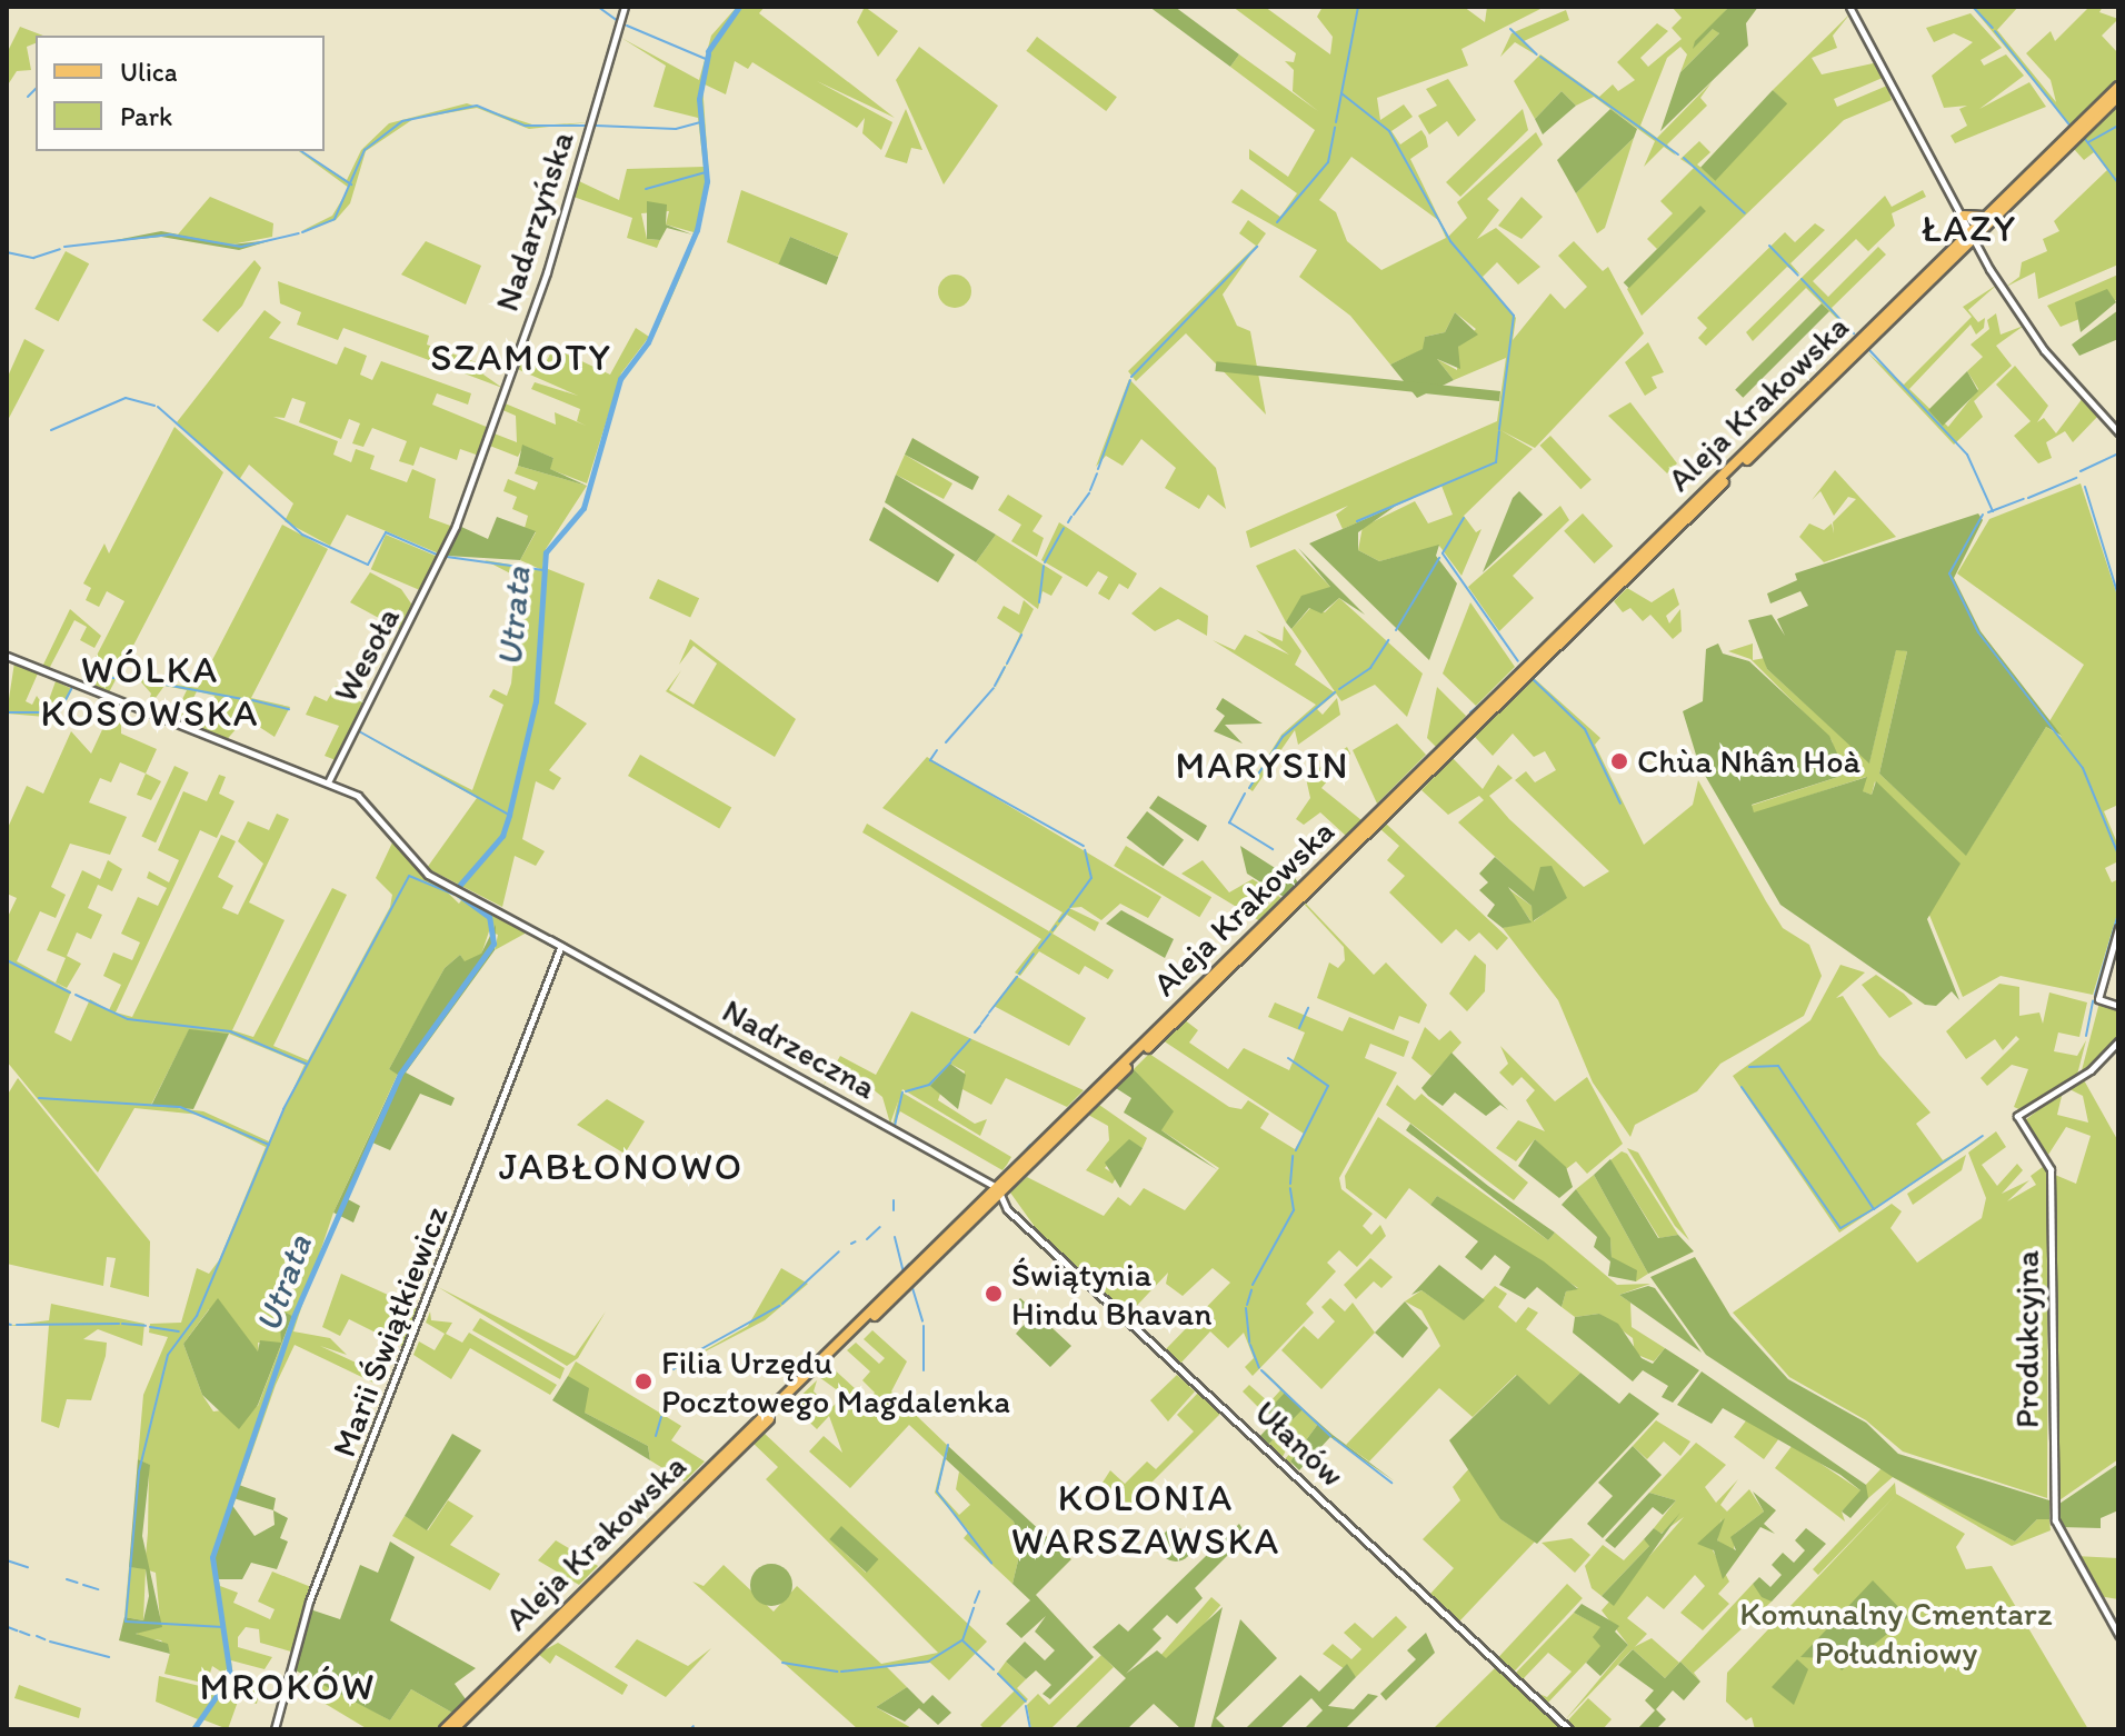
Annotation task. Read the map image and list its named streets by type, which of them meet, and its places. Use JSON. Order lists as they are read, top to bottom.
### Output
{
  "streets": {
    "main road": ["Aleja Krakowska"],
    "street": [
      "Nadarzyńska",
      "Wesoła",
      "Nadrzeczna",
      "Marii Świątkiewicz",
      "Produkcyjna",
      "Ułanów"
    ]
  },
  "crossings": [
    ["Nadarzyńska", "Wesoła"],
    ["Aleja Krakowska", "Nadrzeczna"],
    ["Aleja Krakowska", "Ułanów"],
    ["Wesoła", "Nadrzeczna"],
    ["Nadrzeczna", "Marii Świątkiewicz"],
    ["Nadrzeczna", "Ułanów"]
  ],
  "districts": [
    "ŁAZY",
    "SZAMOTY",
    "WÓLKA KOSOWSKA",
    "MARYSIN",
    "JABŁONOWO",
    "KOLONIA WARSZAWSKA",
    "MROKÓW"
  ],
  "water": ["Utrata"],
  "parks": ["Komunalny Cmentarz Południowy"],
  "places": ["Chùa Nhân Hoà", "Świątynia Hindu Bhavan", "Filia Urzędu Pocztowego Magdalenka"],
  "legend": ["Ulica", "Park"]
}
